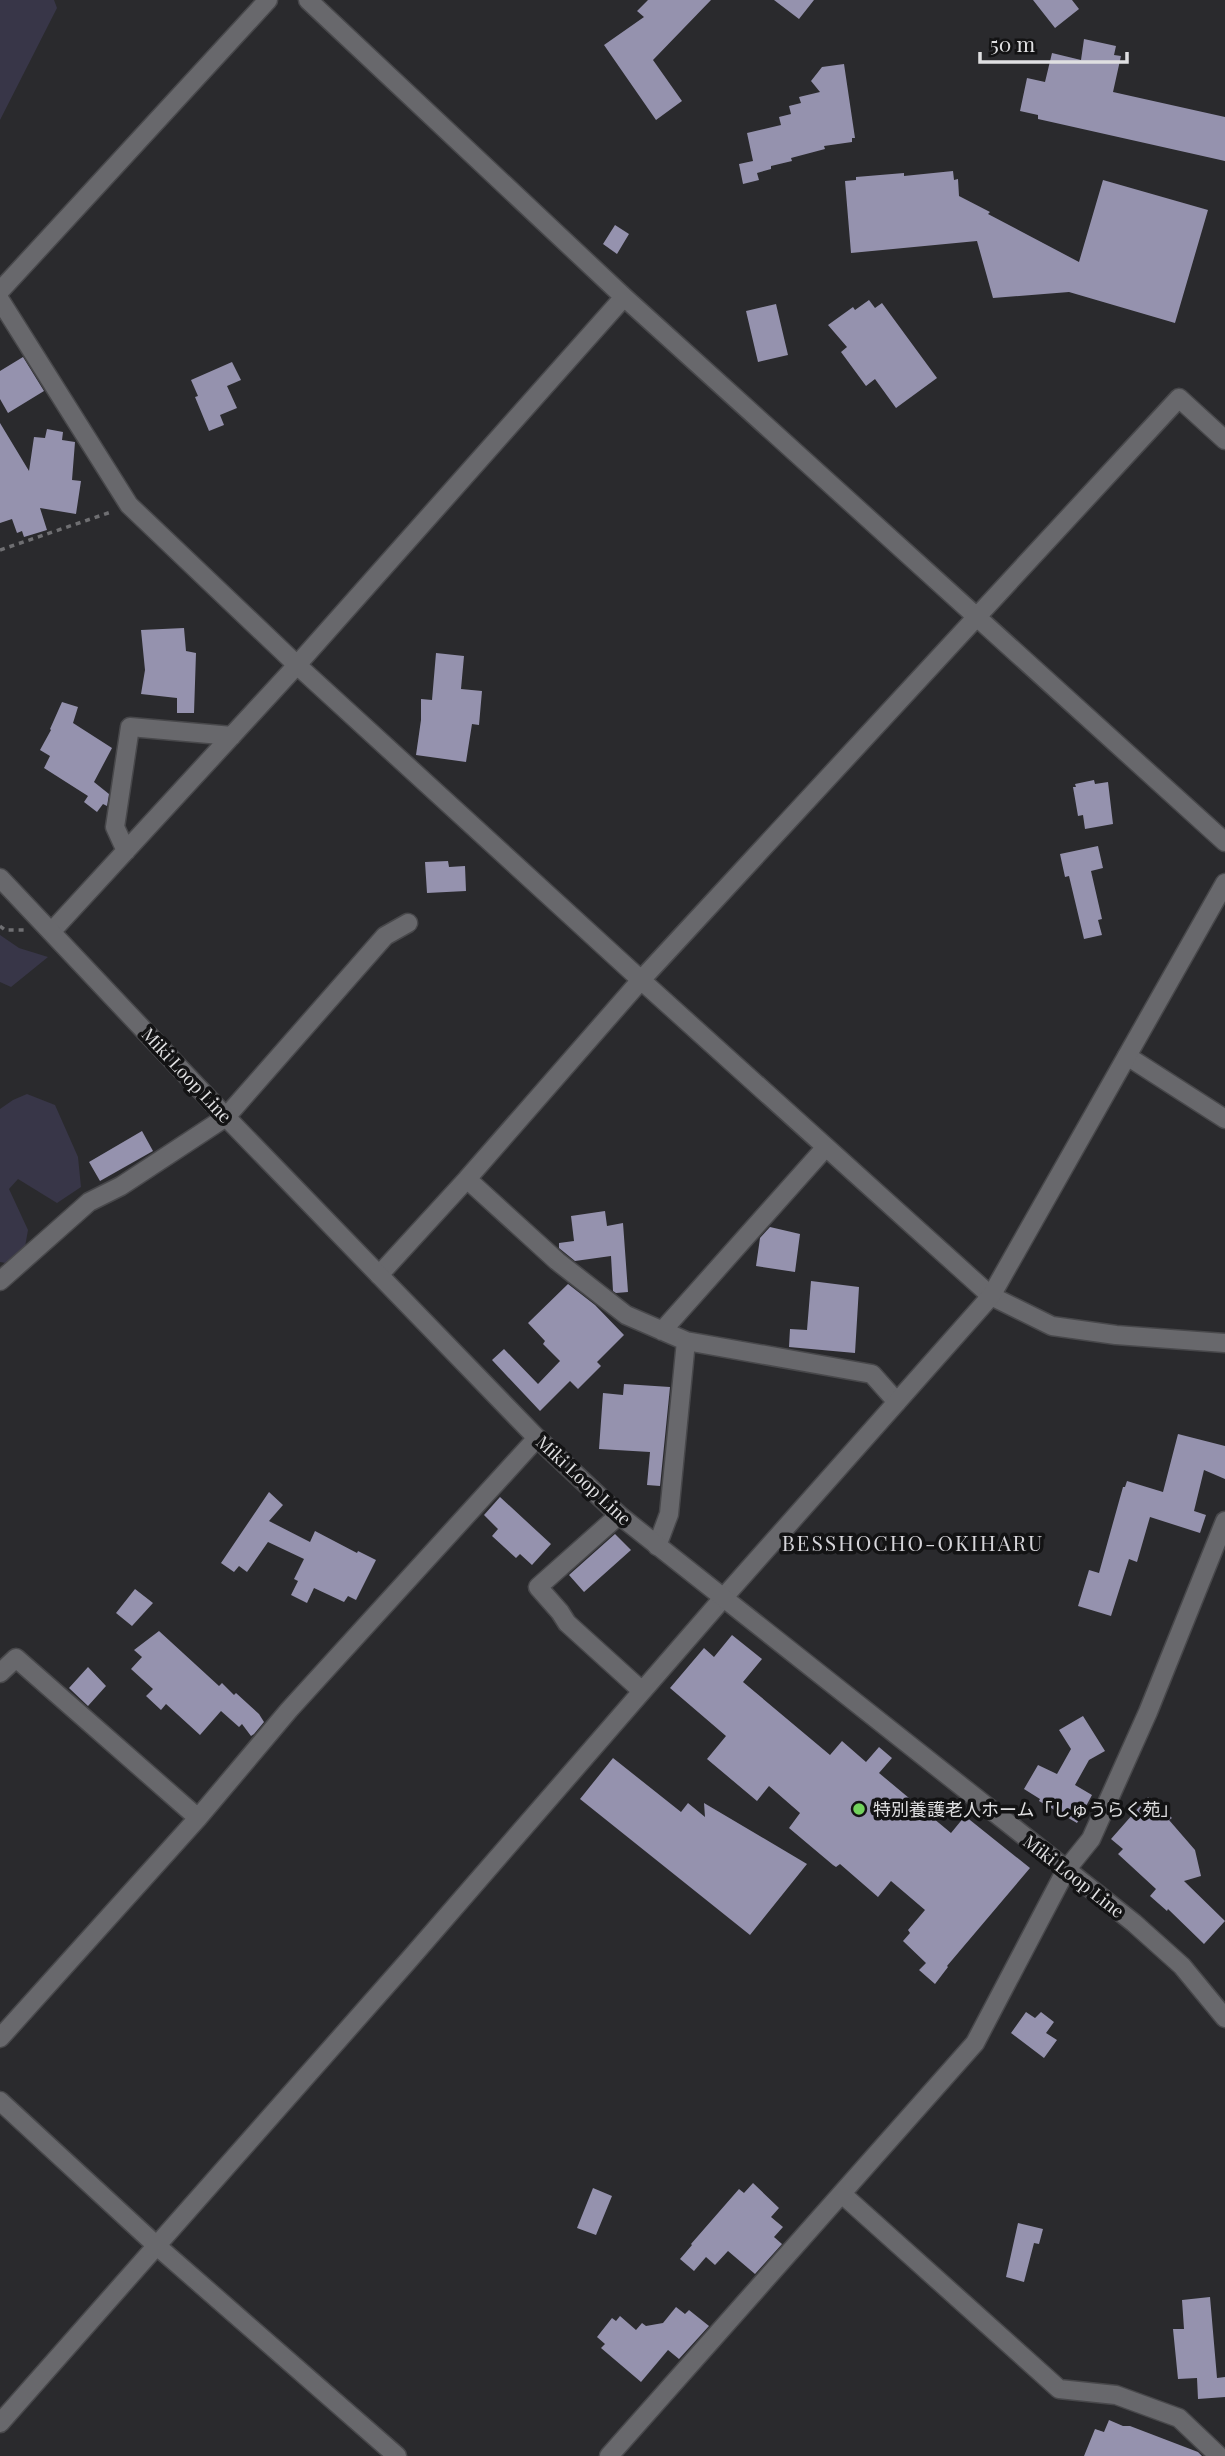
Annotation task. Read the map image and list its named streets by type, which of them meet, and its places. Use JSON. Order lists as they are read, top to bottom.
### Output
{
  "streets": {
    "street": ["Miki Loop Line"]
  },
  "districts": ["BESSHOCHO-OKIHARU"],
  "places": ["特別養護老人ホーム「しゅうらく苑」"],
  "scale_bar": "50 m"
}
